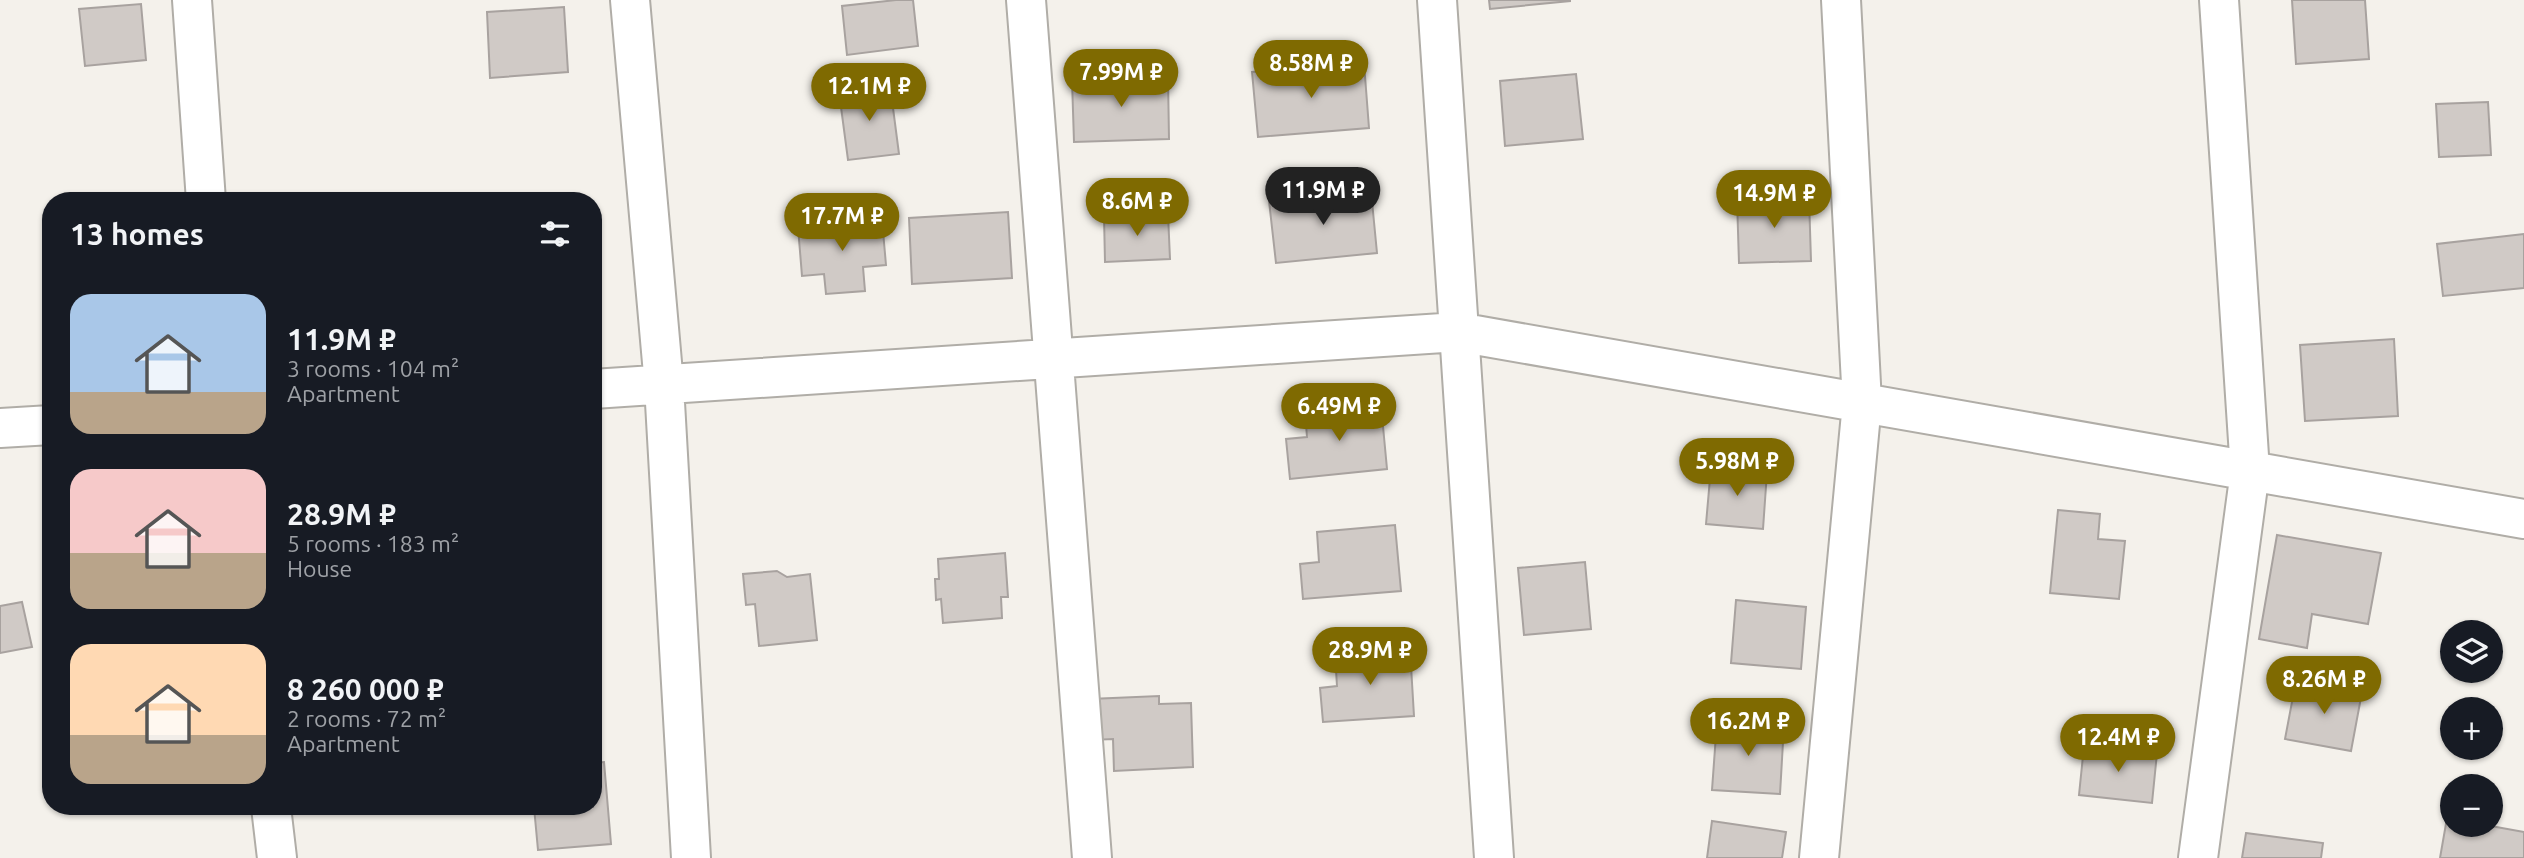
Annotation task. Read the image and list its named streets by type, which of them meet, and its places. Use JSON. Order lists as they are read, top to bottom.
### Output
{
  "page": {
    "price": [
      "8.58M ₽",
      "7.99M ₽",
      "12.1M ₽",
      "11.9M ₽",
      "14.9M ₽",
      "8.6M ₽",
      "17.7M ₽",
      "6.49M ₽",
      "5.98M ₽",
      "28.9M ₽",
      "8.26M ₽",
      "16.2M ₽",
      "12.4M ₽"
    ],
    "heading": "13 homes",
    "list": [
      {
        "name": "11.9M ₽",
        "note": "3 rooms · 104 m² · Apartment"
      },
      {
        "name": "28.9M ₽",
        "note": "5 rooms · 183 m² · House"
      },
      {
        "name": "8 260 000 ₽",
        "note": "2 rooms · 72 m² · Apartment"
      }
    ],
    "map_buttons": ["+", "−"]
  }
}
